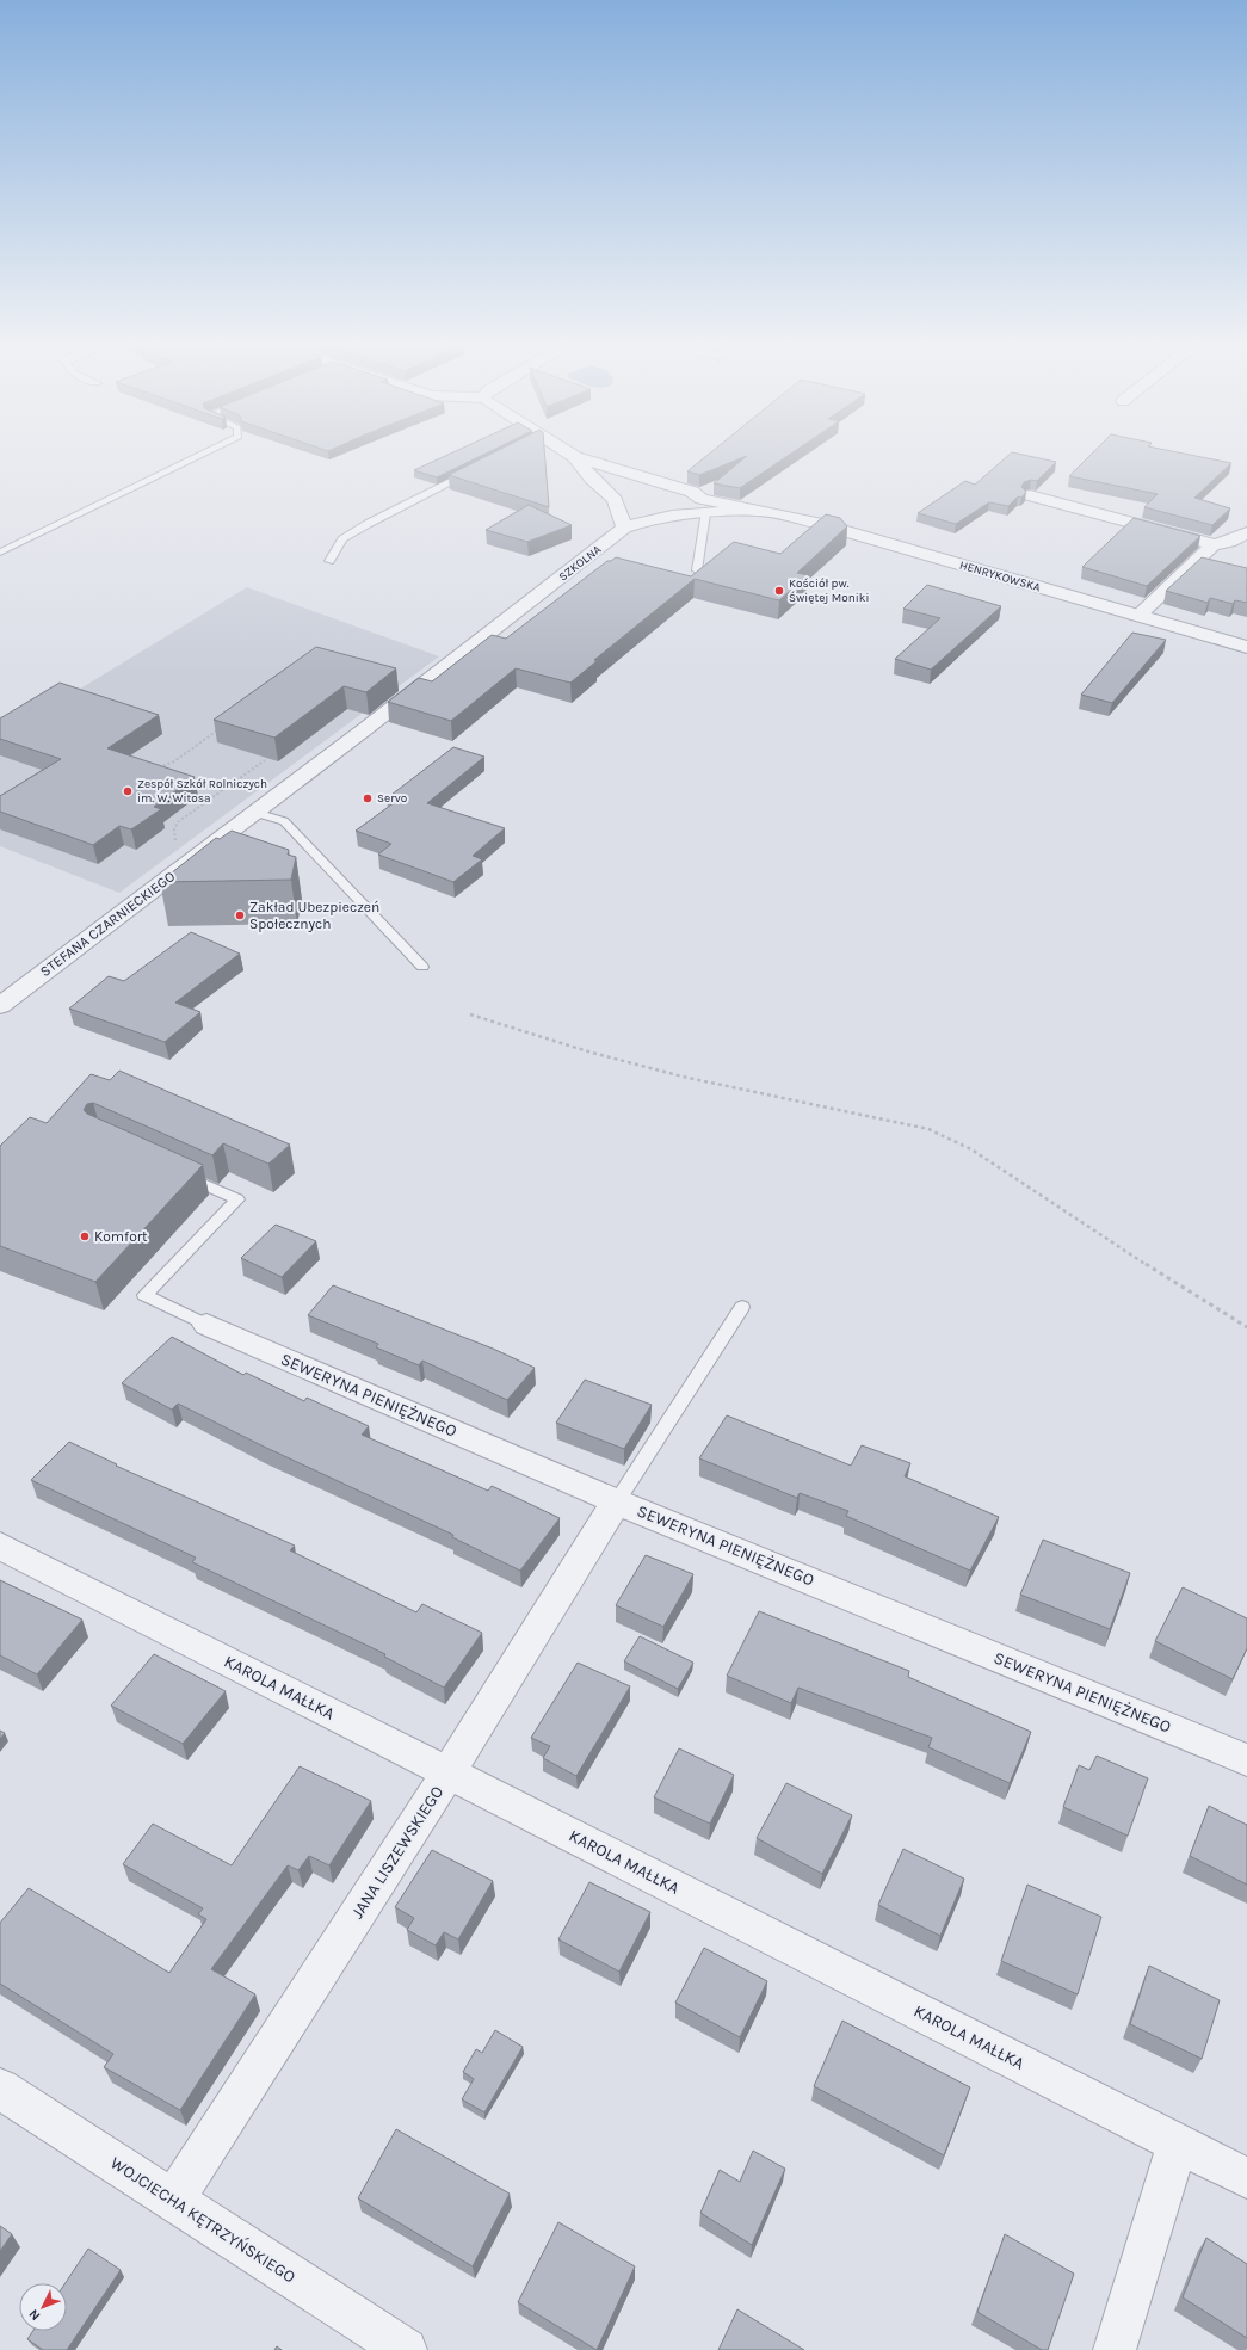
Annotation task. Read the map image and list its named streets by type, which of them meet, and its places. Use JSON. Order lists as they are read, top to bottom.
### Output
{
  "streets": {
    "street": [
      "SZKOLNA",
      "HENRYKOWSKA",
      "STEFANA CZARNIECKIEGO",
      "SEWERYNA PIENIĘŻNEGO",
      "KAROLA MAŁŁKA",
      "JANA LISZEWSKIEGO",
      "WOJCIECHA KĘTRZYŃSKIEGO"
    ]
  },
  "crossings": [
    ["SZKOLNA", "HENRYKOWSKA"],
    ["SZKOLNA", "STEFANA CZARNIECKIEGO"],
    ["SEWERYNA PIENIĘŻNEGO", "JANA LISZEWSKIEGO"],
    ["KAROLA MAŁŁKA", "JANA LISZEWSKIEGO"],
    ["JANA LISZEWSKIEGO", "WOJCIECHA KĘTRZYŃSKIEGO"]
  ],
  "places": [
    "Kościół pw. Świętej Moniki",
    "Zespół Szkół Rolniczych im. W. Witosa",
    "Servo",
    "Zakład Ubezpieczeń Społecznych",
    "Komfort"
  ],
  "north": "bottom left"
}
